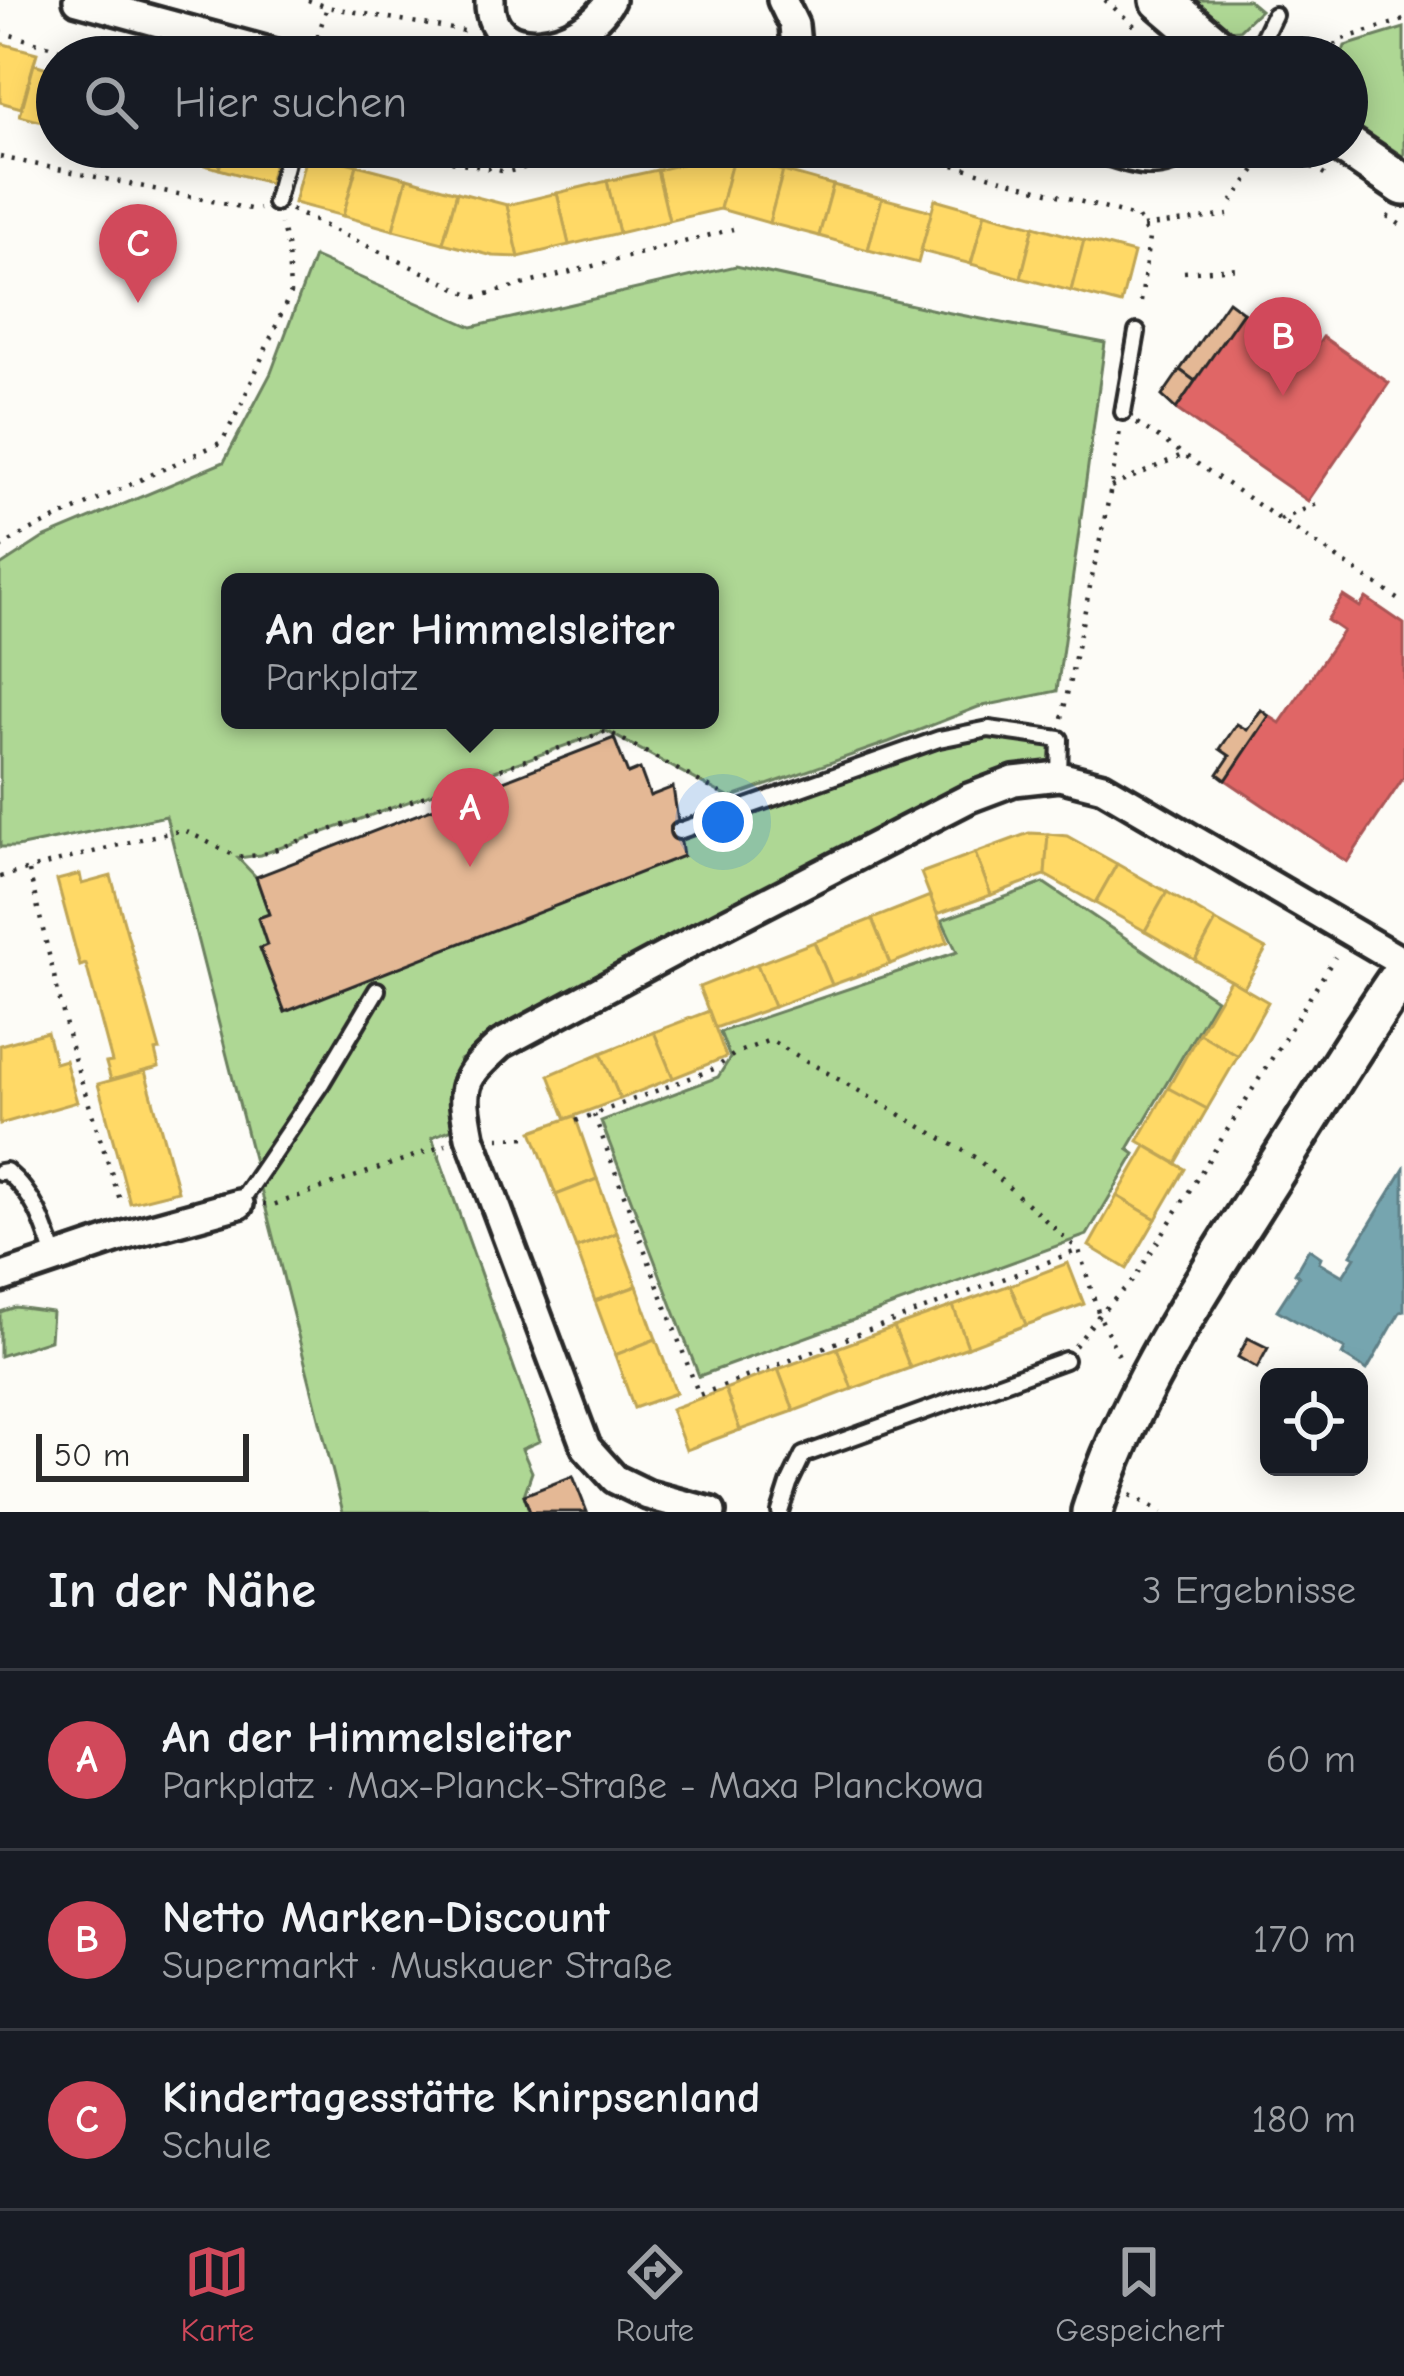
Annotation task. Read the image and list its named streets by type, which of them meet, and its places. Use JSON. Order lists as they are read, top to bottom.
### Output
{
  "scale_bar": "50 m",
  "page": {
    "search": "Hier suchen",
    "pins": ["C", "B", "A"],
    "popup": ["An der Himmelsleiter", "Parkplatz"],
    "scale": "50 m",
    "heading": ["In der Nähe", "3 Ergebnisse"],
    "list": [
      {
        "mark": "A",
        "name": "An der Himmelsleiter",
        "note": "Parkplatz · Max-Planck-Straße - Maxa Planckowa",
        "value": "60 m"
      },
      {
        "mark": "B",
        "name": "Netto Marken-Discount",
        "note": "Supermarkt · Muskauer Straße",
        "value": "170 m"
      },
      {
        "mark": "C",
        "name": "Kindertagesstätte Knirpsenland",
        "note": "Schule",
        "value": "180 m"
      }
    ],
    "nav": ["Karte", "Route", "Gespeichert"]
  }
}
